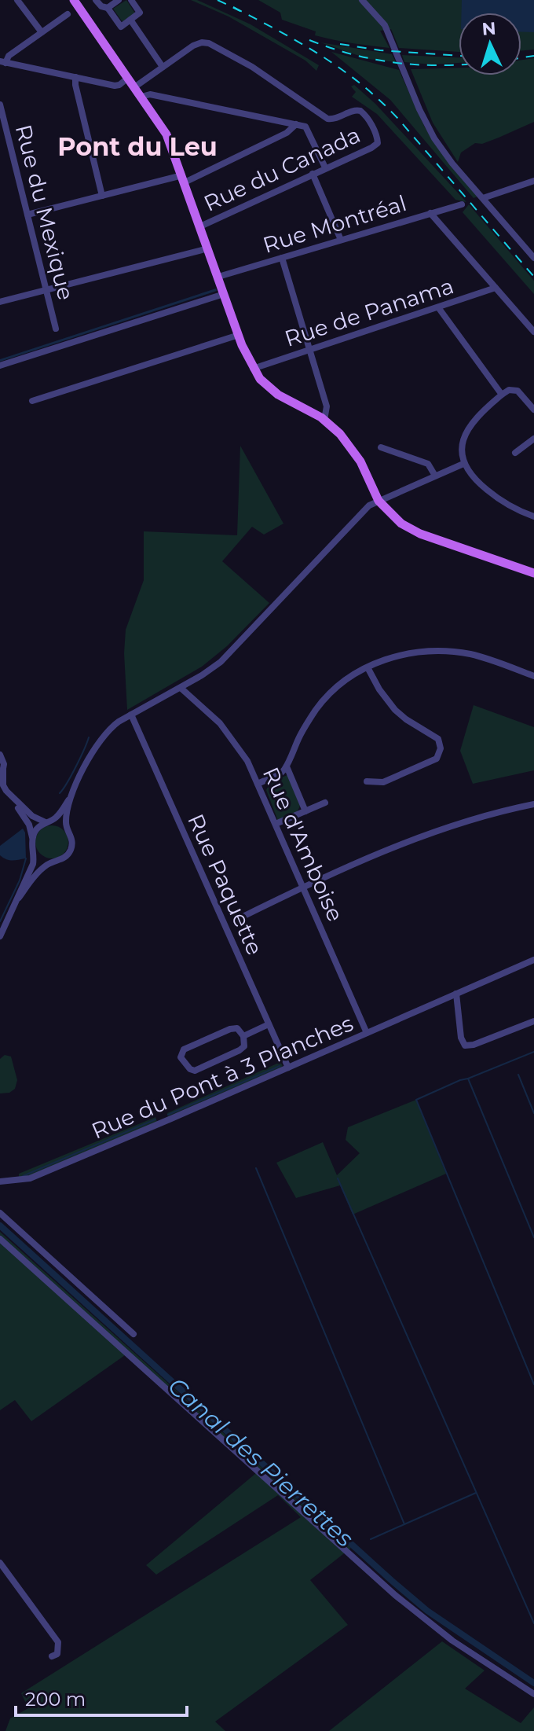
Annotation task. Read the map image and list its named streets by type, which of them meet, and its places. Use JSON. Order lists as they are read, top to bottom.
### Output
{
  "streets": {
    "street": [
      "Rue du Canada",
      "Rue du Mexique",
      "Rue Montréal",
      "Rue de Panama",
      "Rue d'Amboise",
      "Rue Paquette",
      "Rue du Pont à 3 Planches"
    ]
  },
  "crossings": [
    ["Rue d'Amboise", "Rue du Pont à 3 Planches"],
    ["Rue Paquette", "Rue du Pont à 3 Planches"]
  ],
  "districts": ["Pont du Leu"],
  "water": ["Canal des Pierrettes"],
  "scale_bar": "200 m",
  "north": "top"
}
